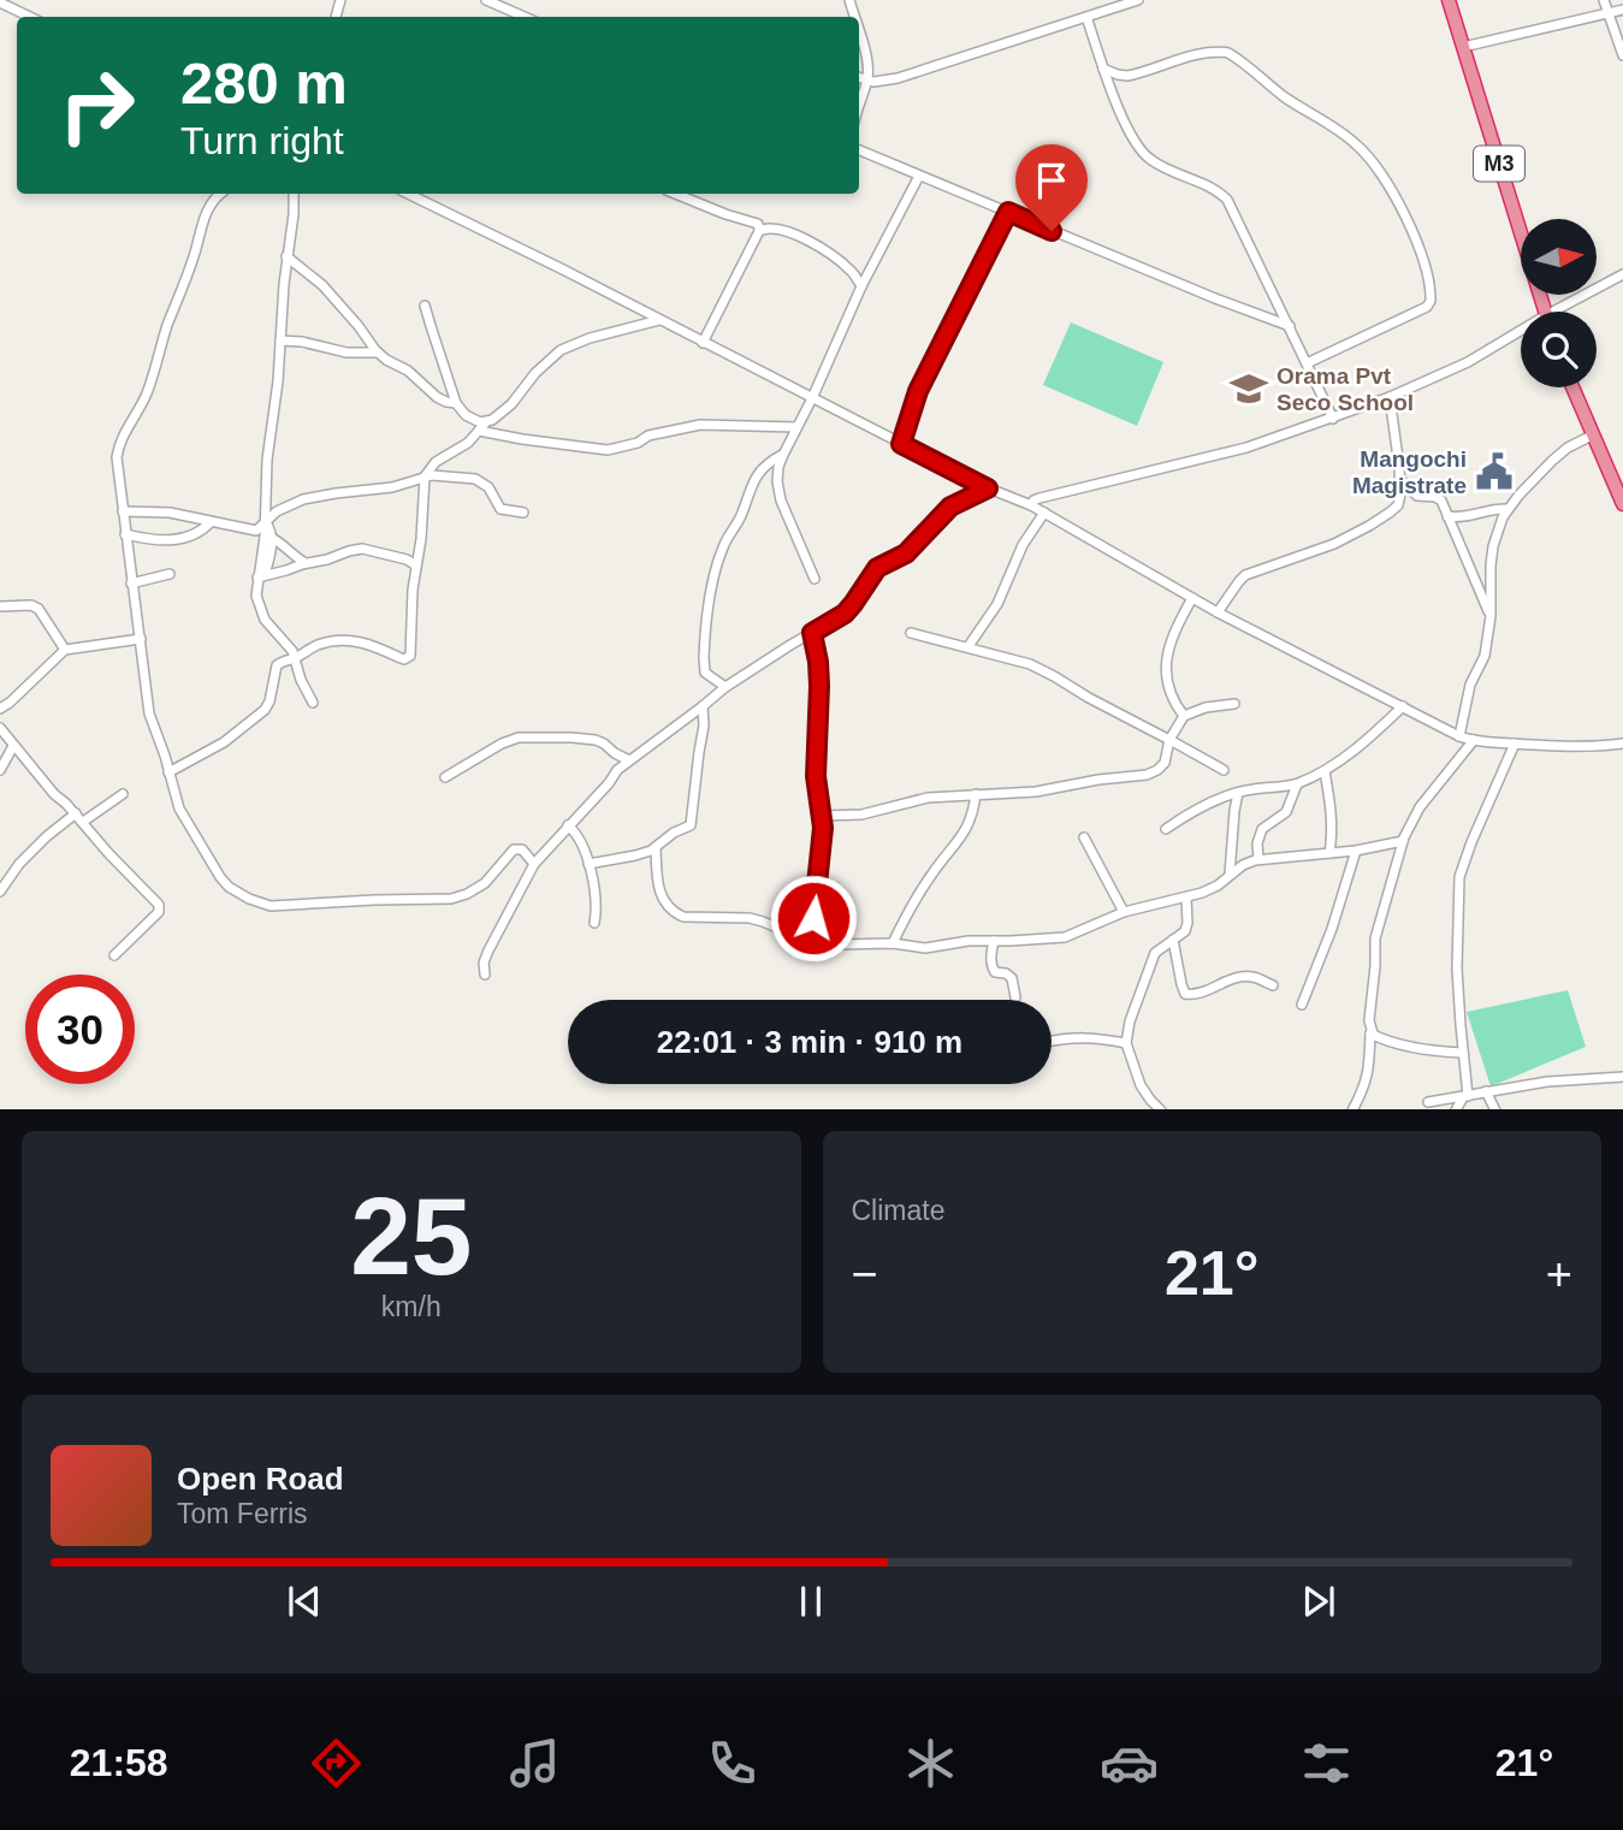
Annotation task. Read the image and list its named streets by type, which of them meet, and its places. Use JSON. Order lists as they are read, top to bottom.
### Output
{
  "streets": {
    "highway": ["M3"]
  },
  "places": {
    "school or university": ["Orama Pvt Seco School"],
    "public building": ["Mangochi Magistrate"]
  },
  "north": "right",
  "page": {
    "turn": ["280 m", "Turn right"],
    "limit": "30",
    "trip": "22:01 · 3 min · 910 m",
    "tile": [
      ["25", "km/h"],
      "Climate"
    ],
    "heat": ["−", "21°", "+"],
    "song": ["Open Road", "Tom Ferris"],
    "tabs": ["21:58", "21°"]
  }
}
